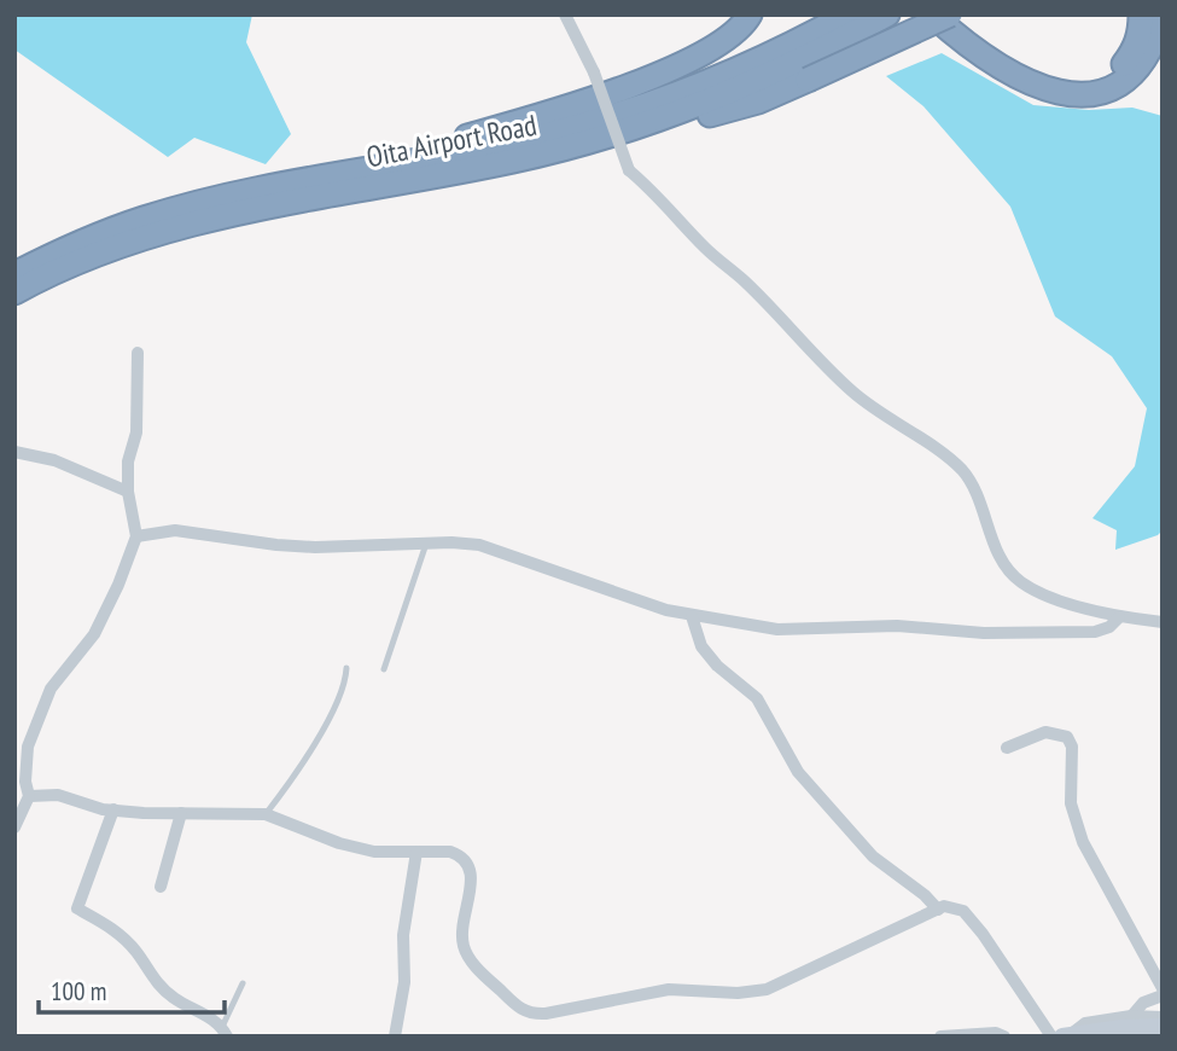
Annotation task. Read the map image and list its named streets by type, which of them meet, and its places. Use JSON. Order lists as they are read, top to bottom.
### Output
{
  "streets": {
    "highway": ["Oita Airport Road"]
  },
  "scale_bar": "100 m"
}
